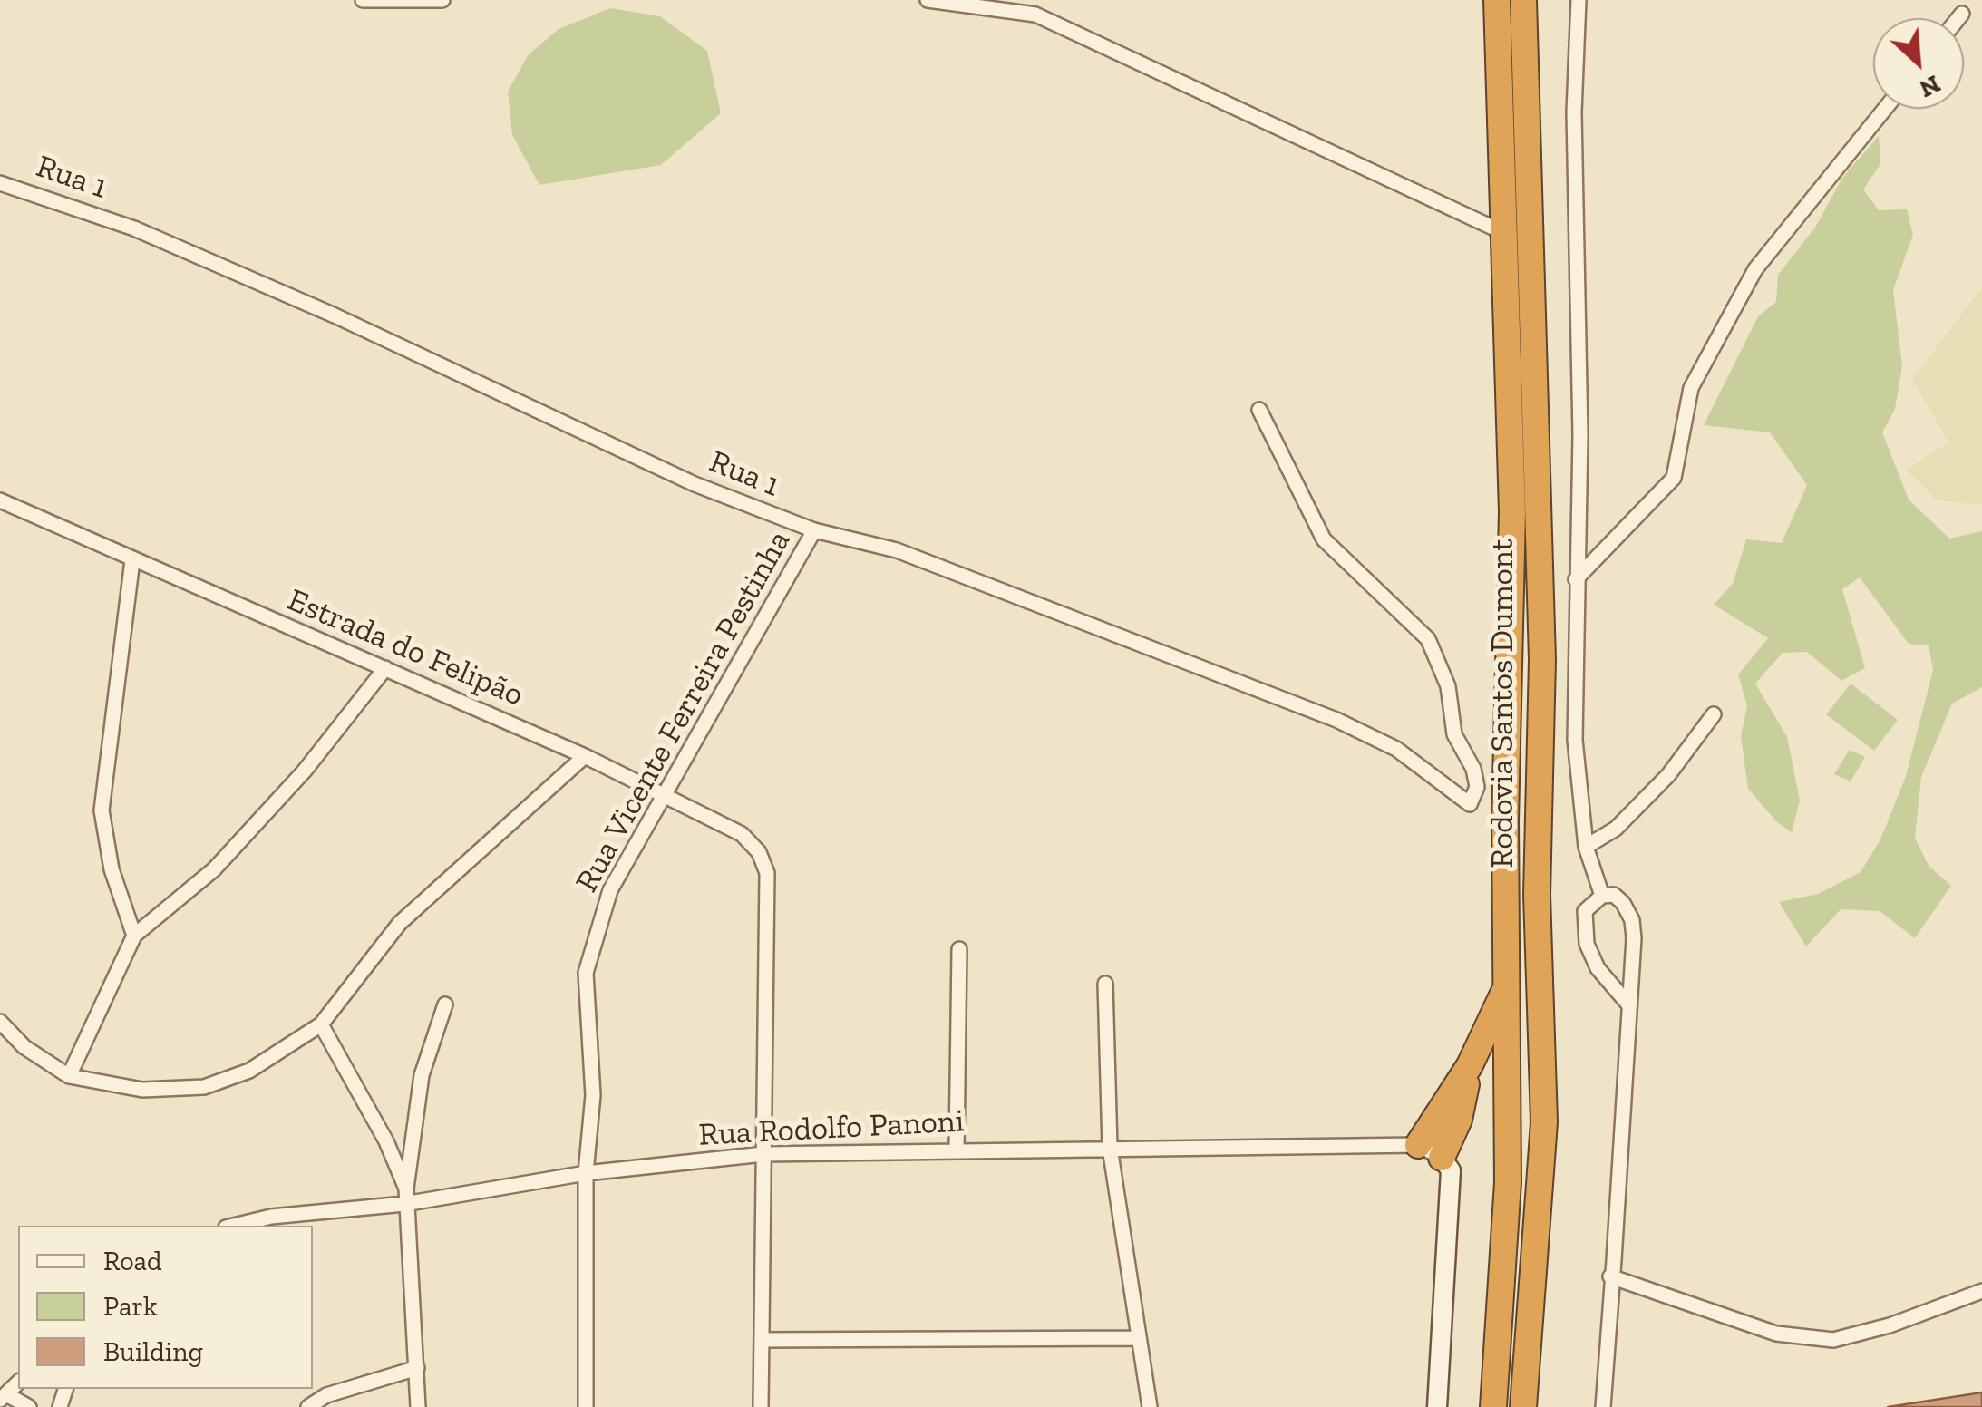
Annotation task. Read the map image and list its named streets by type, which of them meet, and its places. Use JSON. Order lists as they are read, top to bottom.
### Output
{
  "streets": {
    "highway": ["Rodovia Santos Dumont"],
    "street": [
      "Rua 1",
      "Estrada do Felipão",
      "Rua Vicente Ferreira Pestinha",
      "Rua Rodolfo Panoni"
    ]
  },
  "crossings": [
    ["Rua 1", "Rua Vicente Ferreira Pestinha"],
    ["Estrada do Felipão", "Rua Vicente Ferreira Pestinha"],
    ["Estrada do Felipão", "Rua Rodolfo Panoni"],
    ["Rua Vicente Ferreira Pestinha", "Rua Rodolfo Panoni"]
  ],
  "legend": ["Road", "Park", "Building"],
  "north": "bottom right"
}
